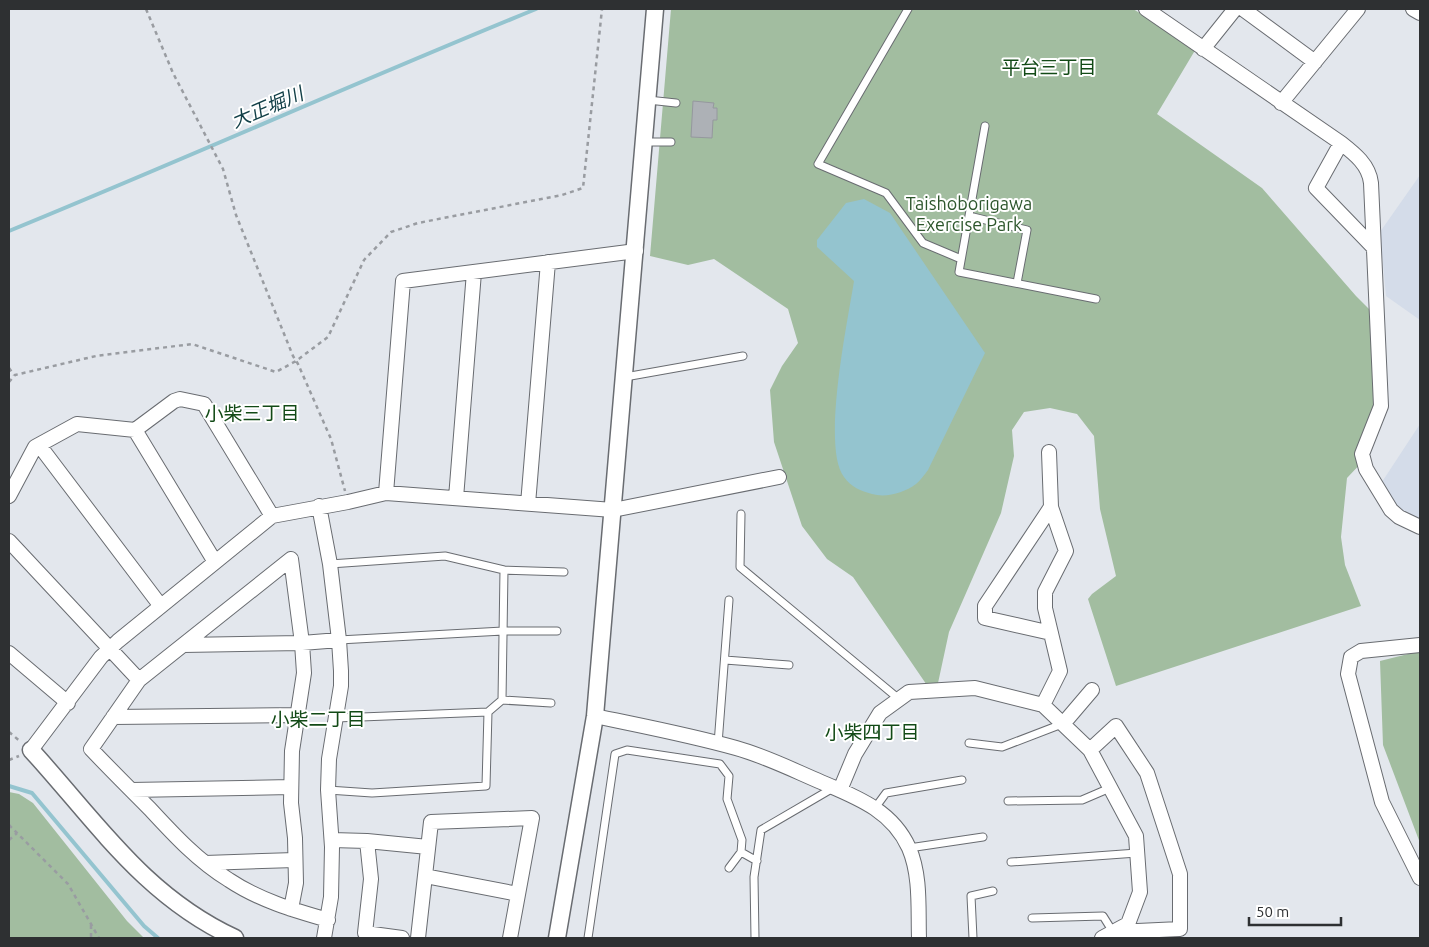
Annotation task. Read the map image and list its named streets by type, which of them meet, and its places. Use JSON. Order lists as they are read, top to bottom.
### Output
{
  "districts": [
    "平台三丁目",
    "小柴三丁目",
    "小柴二丁目",
    "小柴四丁目"
  ],
  "water": ["大正堀川"],
  "parks": ["Taishoborigawa Exercise Park"],
  "scale_bar": "50 m"
}
